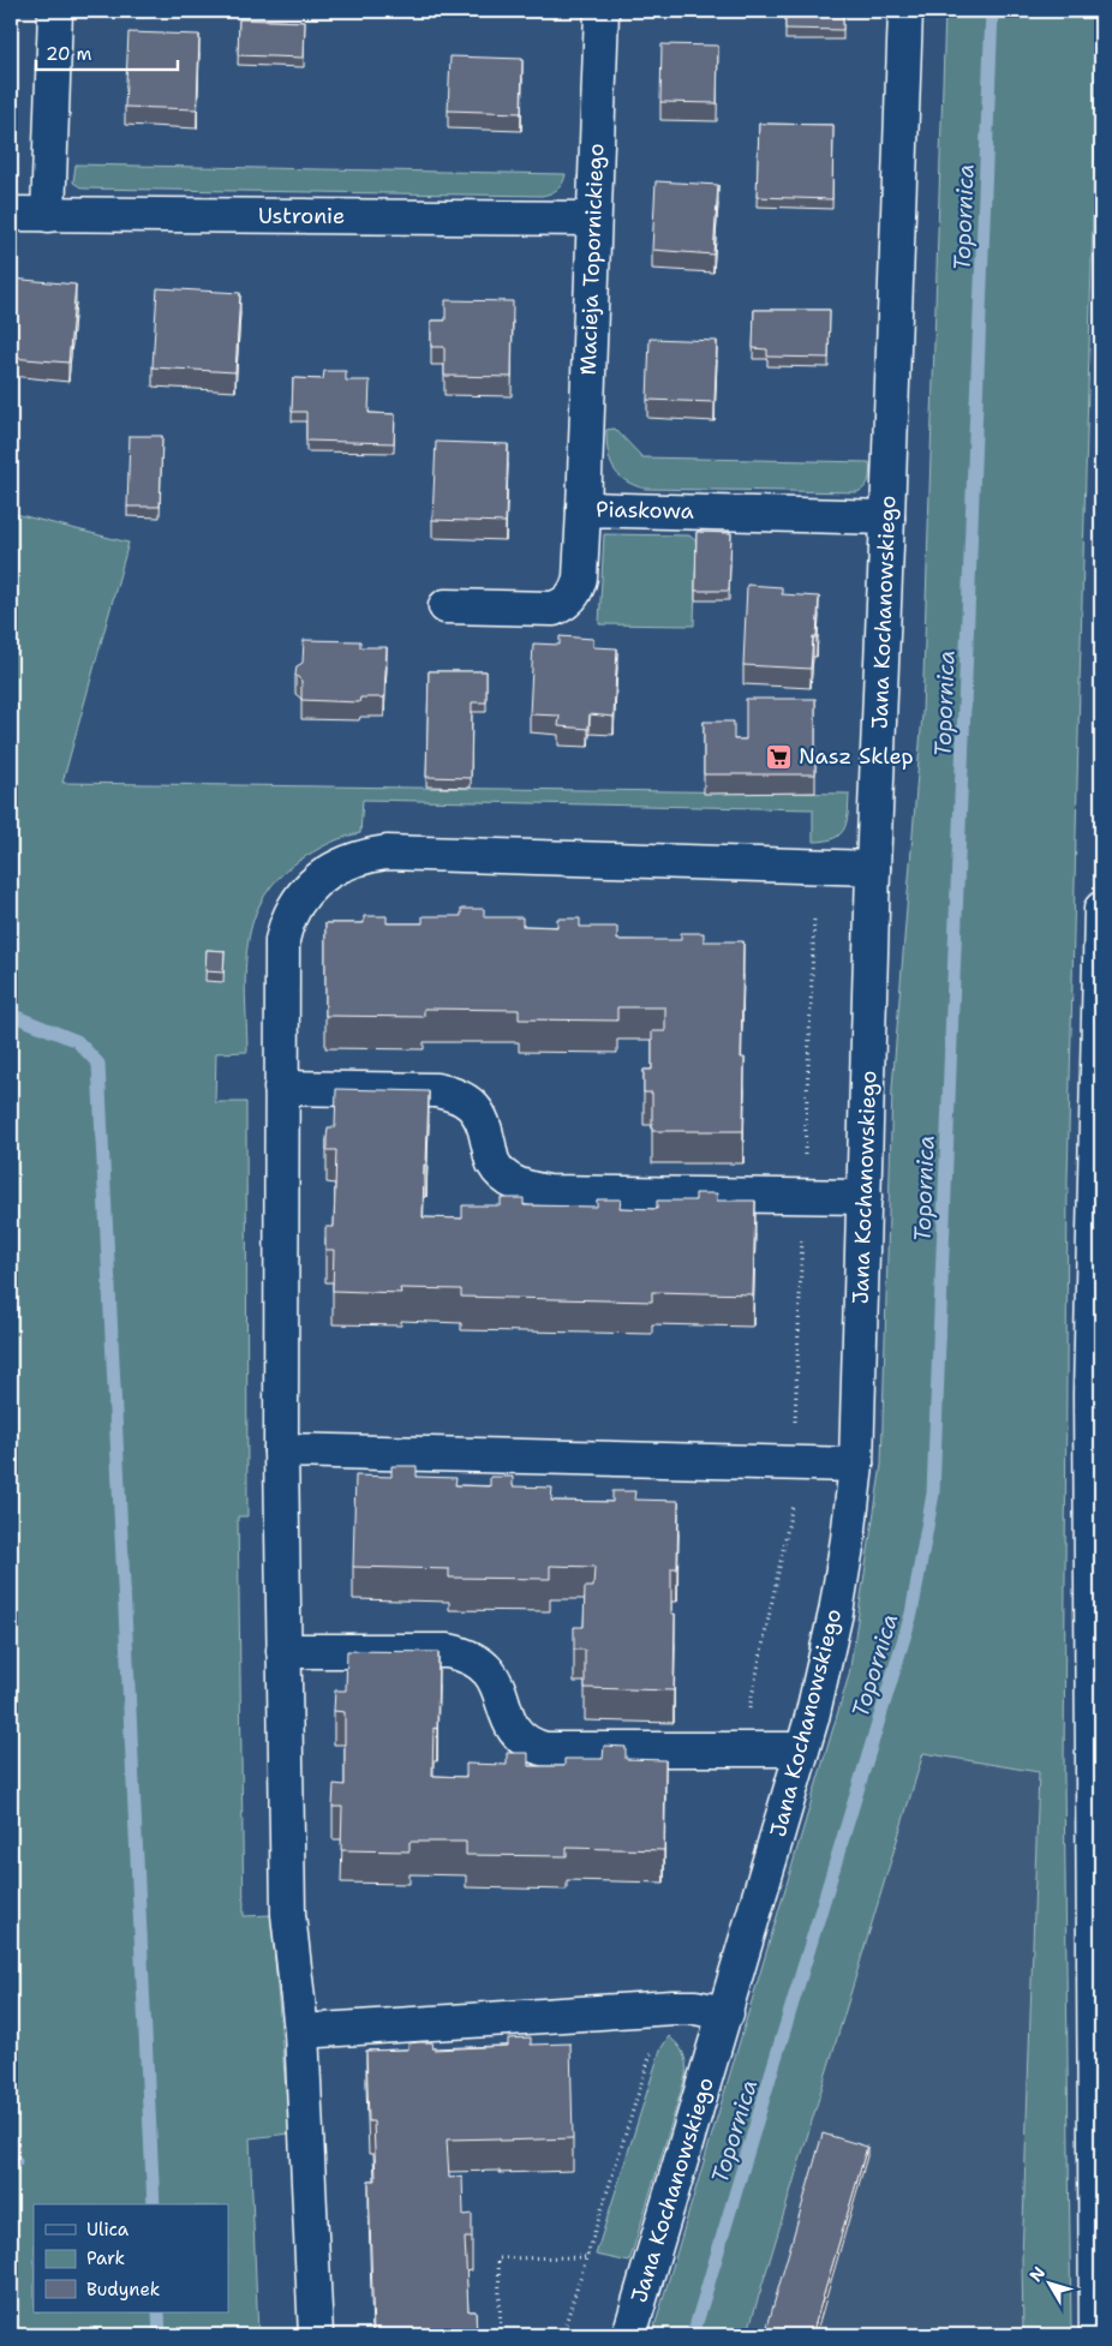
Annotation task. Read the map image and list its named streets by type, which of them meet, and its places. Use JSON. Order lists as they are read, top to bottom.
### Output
{
  "streets": {
    "street": [
      "Ustronie",
      "Macieja Topornickiego",
      "Piaskowa",
      "Jana Kochanowskiego"
    ]
  },
  "crossings": [
    ["Ustronie", "Macieja Topornickiego"],
    ["Macieja Topornickiego", "Piaskowa"],
    ["Piaskowa", "Jana Kochanowskiego"]
  ],
  "water": ["Topornica"],
  "places": {
    "supermarket": ["Nasz Sklep"]
  },
  "legend": ["Ulica", "Park", "Budynek"],
  "scale_bar": "20 m",
  "north": "top left"
}
